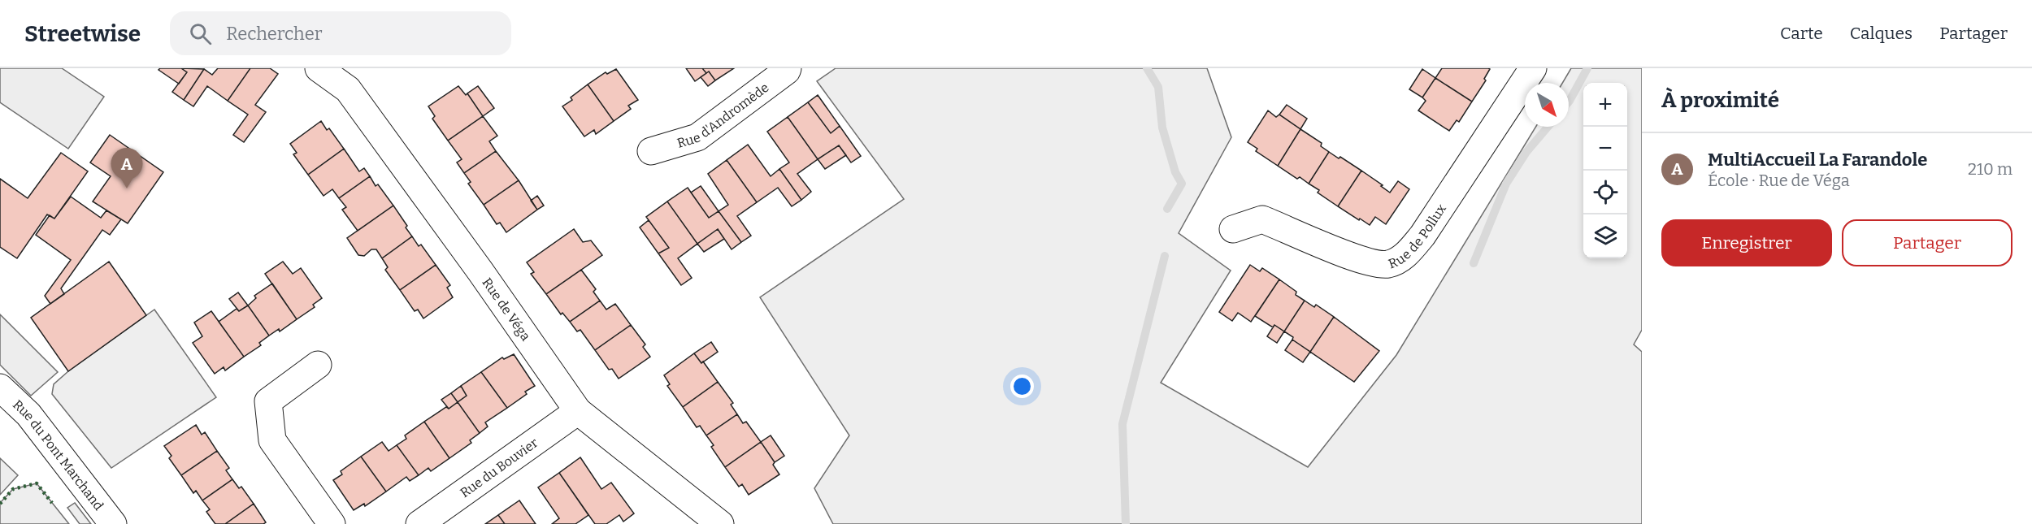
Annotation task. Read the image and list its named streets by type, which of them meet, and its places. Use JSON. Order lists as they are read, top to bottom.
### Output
{
  "streets": {
    "street": [
      "Rue d'Andromède",
      "Rue de Pollux",
      "Rue de Véga",
      "Rue du Pont Marchand",
      "Rue du Bouvier"
    ]
  },
  "crossings": [
    ["Rue de Véga", "Rue du Bouvier"]
  ],
  "north": "bottom right",
  "page": {
    "header": "Streetwise",
    "search": "Rechercher",
    "nav": ["Carte", "Calques", "Partager"],
    "heading": "À proximité",
    "map_buttons": ["+", "−"],
    "list": [
      {
        "mark": "A",
        "name": "MultiAccueil La Farandole",
        "note": "École · Rue de Véga",
        "value": "210 m"
      }
    ],
    "pins": "A",
    "buttons": ["Enregistrer", "Partager"]
  }
}
